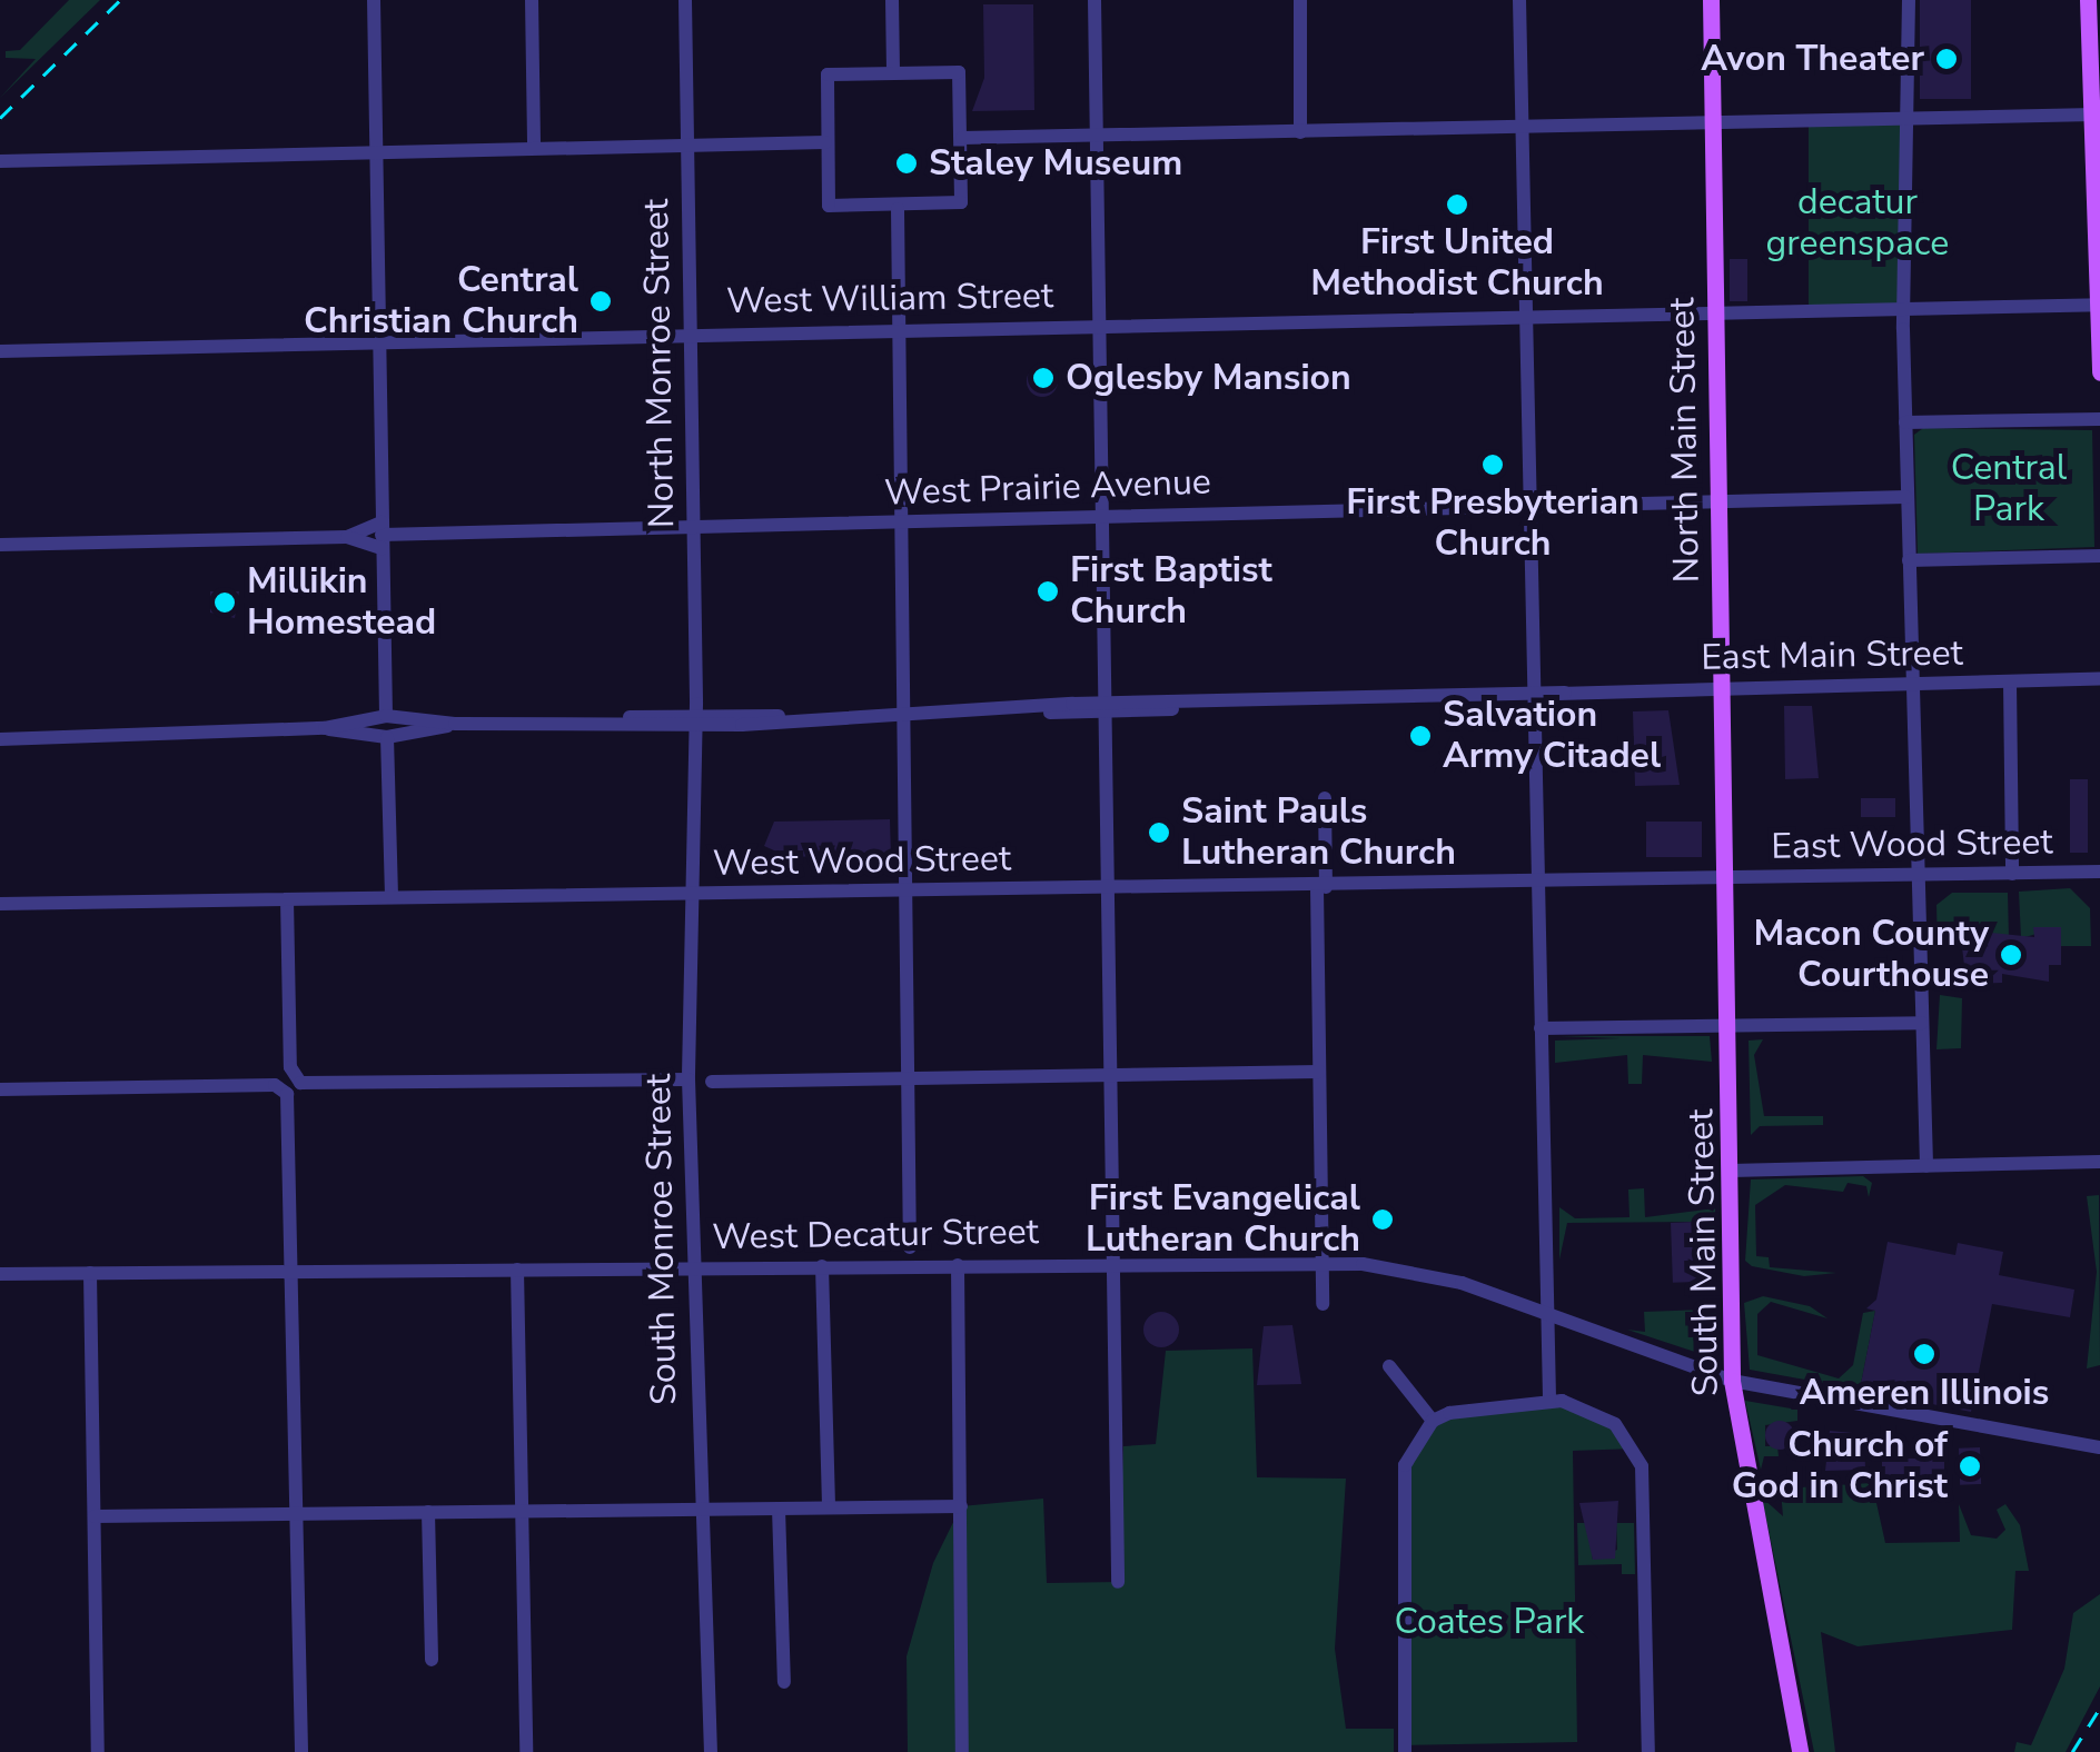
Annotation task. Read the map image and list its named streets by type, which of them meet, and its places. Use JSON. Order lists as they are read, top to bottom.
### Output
{
  "streets": {
    "main road": ["North Main Street", "South Main Street"],
    "street": [
      "West William Street",
      "North Monroe Street",
      "West Prairie Avenue",
      "East Main Street",
      "East Wood Street",
      "West Wood Street",
      "West Decatur Street",
      "South Monroe Street"
    ]
  },
  "crossings": [
    ["West William Street", "North Monroe Street"],
    ["West William Street", "North Main Street"],
    ["North Monroe Street", "West Prairie Avenue"],
    ["North Monroe Street", "East Main Street"],
    ["North Monroe Street", "South Monroe Street"],
    ["North Main Street", "West Prairie Avenue"],
    ["North Main Street", "East Main Street"],
    ["North Main Street", "East Wood Street"],
    ["North Main Street", "West Wood Street"],
    ["North Main Street", "South Main Street"],
    ["East Main Street", "South Monroe Street"],
    ["East Wood Street", "West Wood Street"],
    ["East Wood Street", "South Main Street"],
    ["West Wood Street", "South Monroe Street"],
    ["West Wood Street", "South Main Street"],
    ["West Decatur Street", "South Monroe Street"],
    ["West Decatur Street", "South Main Street"]
  ],
  "parks": ["decatur greenspace", "Central Park", "Coates Park"],
  "places": [
    "Avon Theater",
    "Staley Museum",
    "First United Methodist Church",
    "Central Christian Church",
    "Oglesby Mansion",
    "First Presbyterian Church",
    "First Baptist Church",
    "Millikin Homestead",
    "Salvation Army Citadel",
    "Saint Pauls Lutheran Church",
    "Macon County Courthouse",
    "First Evangelical Lutheran Church",
    "Ameren Illinois",
    "Church of God in Christ"
  ]
}
